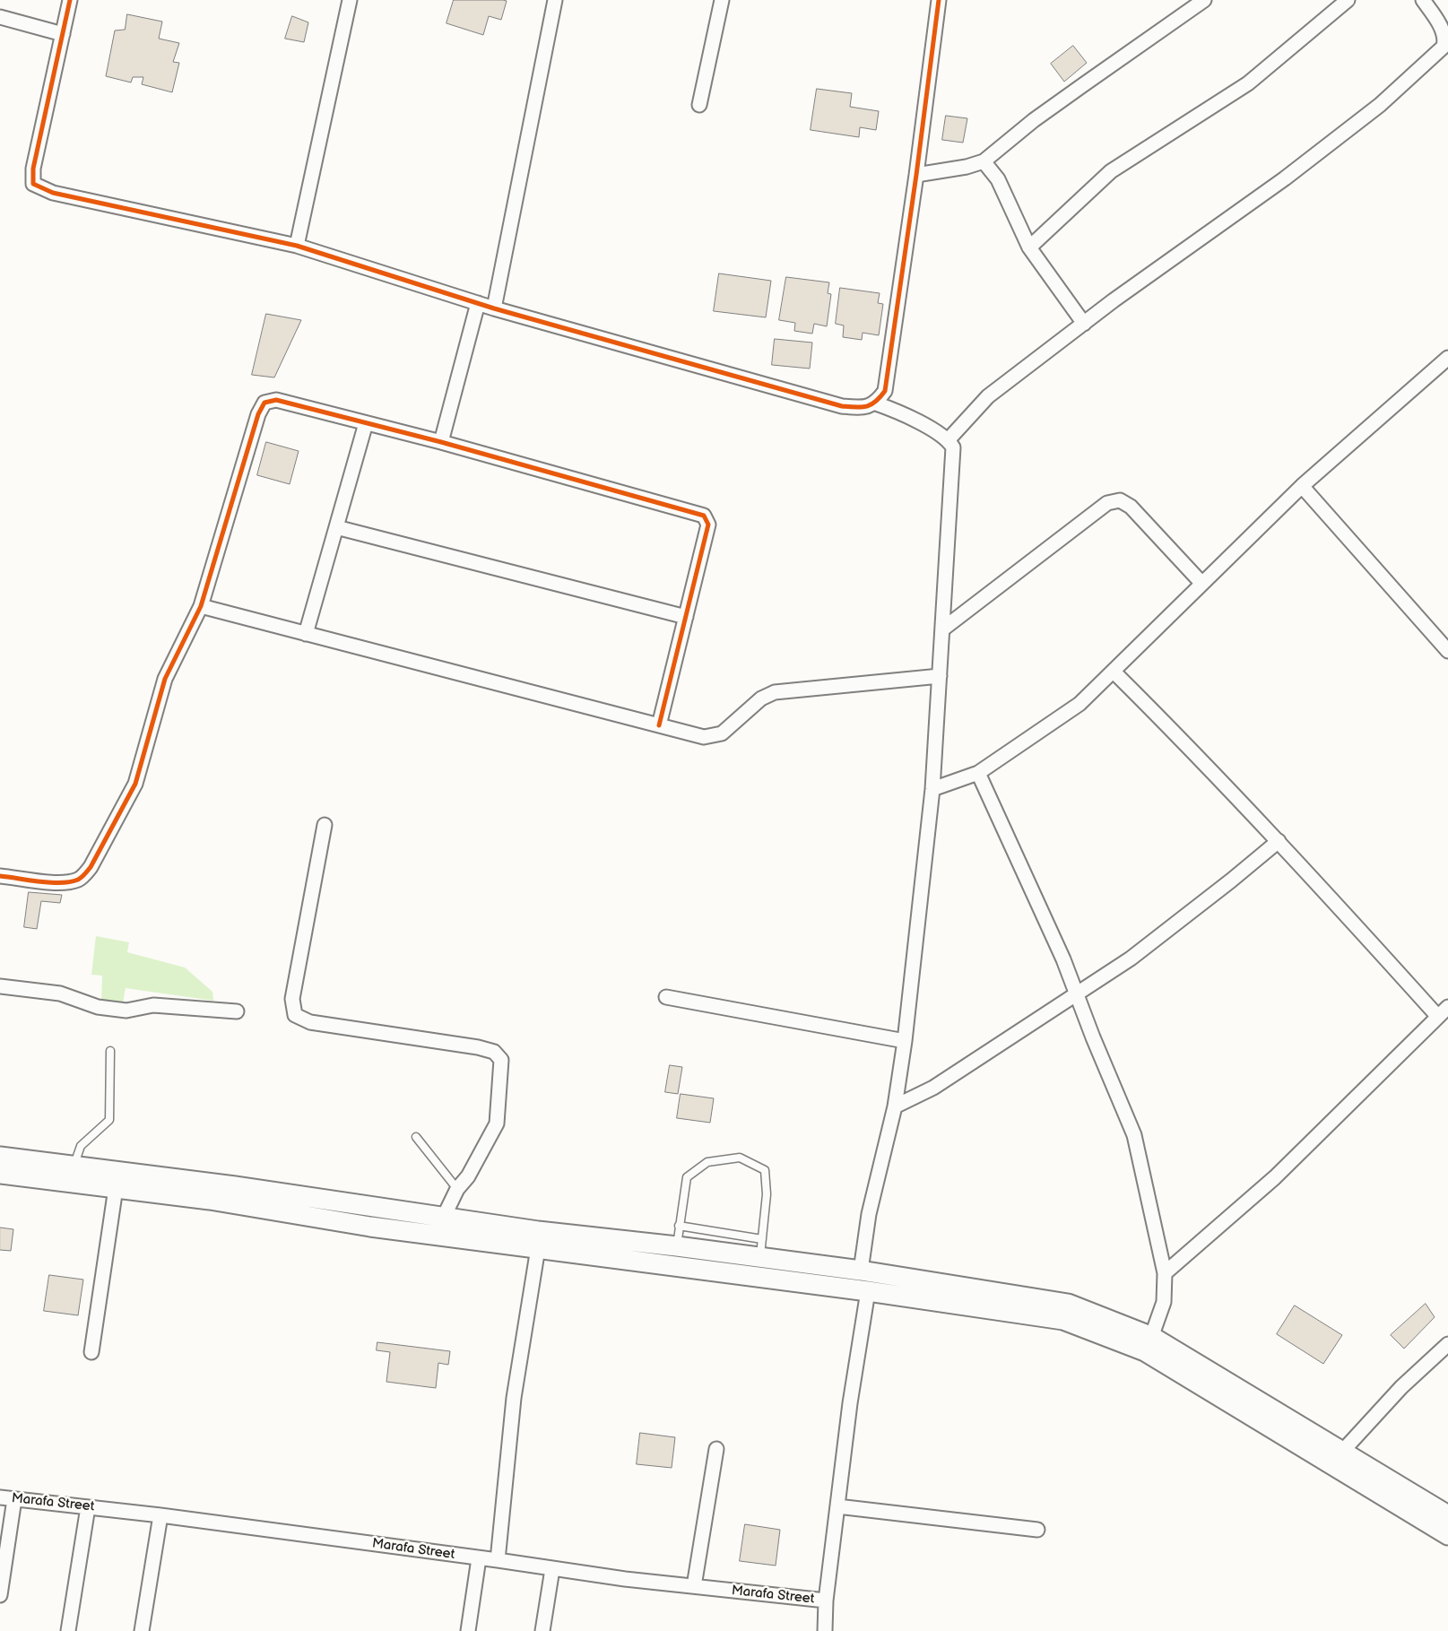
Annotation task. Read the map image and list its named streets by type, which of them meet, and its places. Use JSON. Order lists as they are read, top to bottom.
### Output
{
  "streets": {
    "street": ["Marafa Street"]
  }
}
